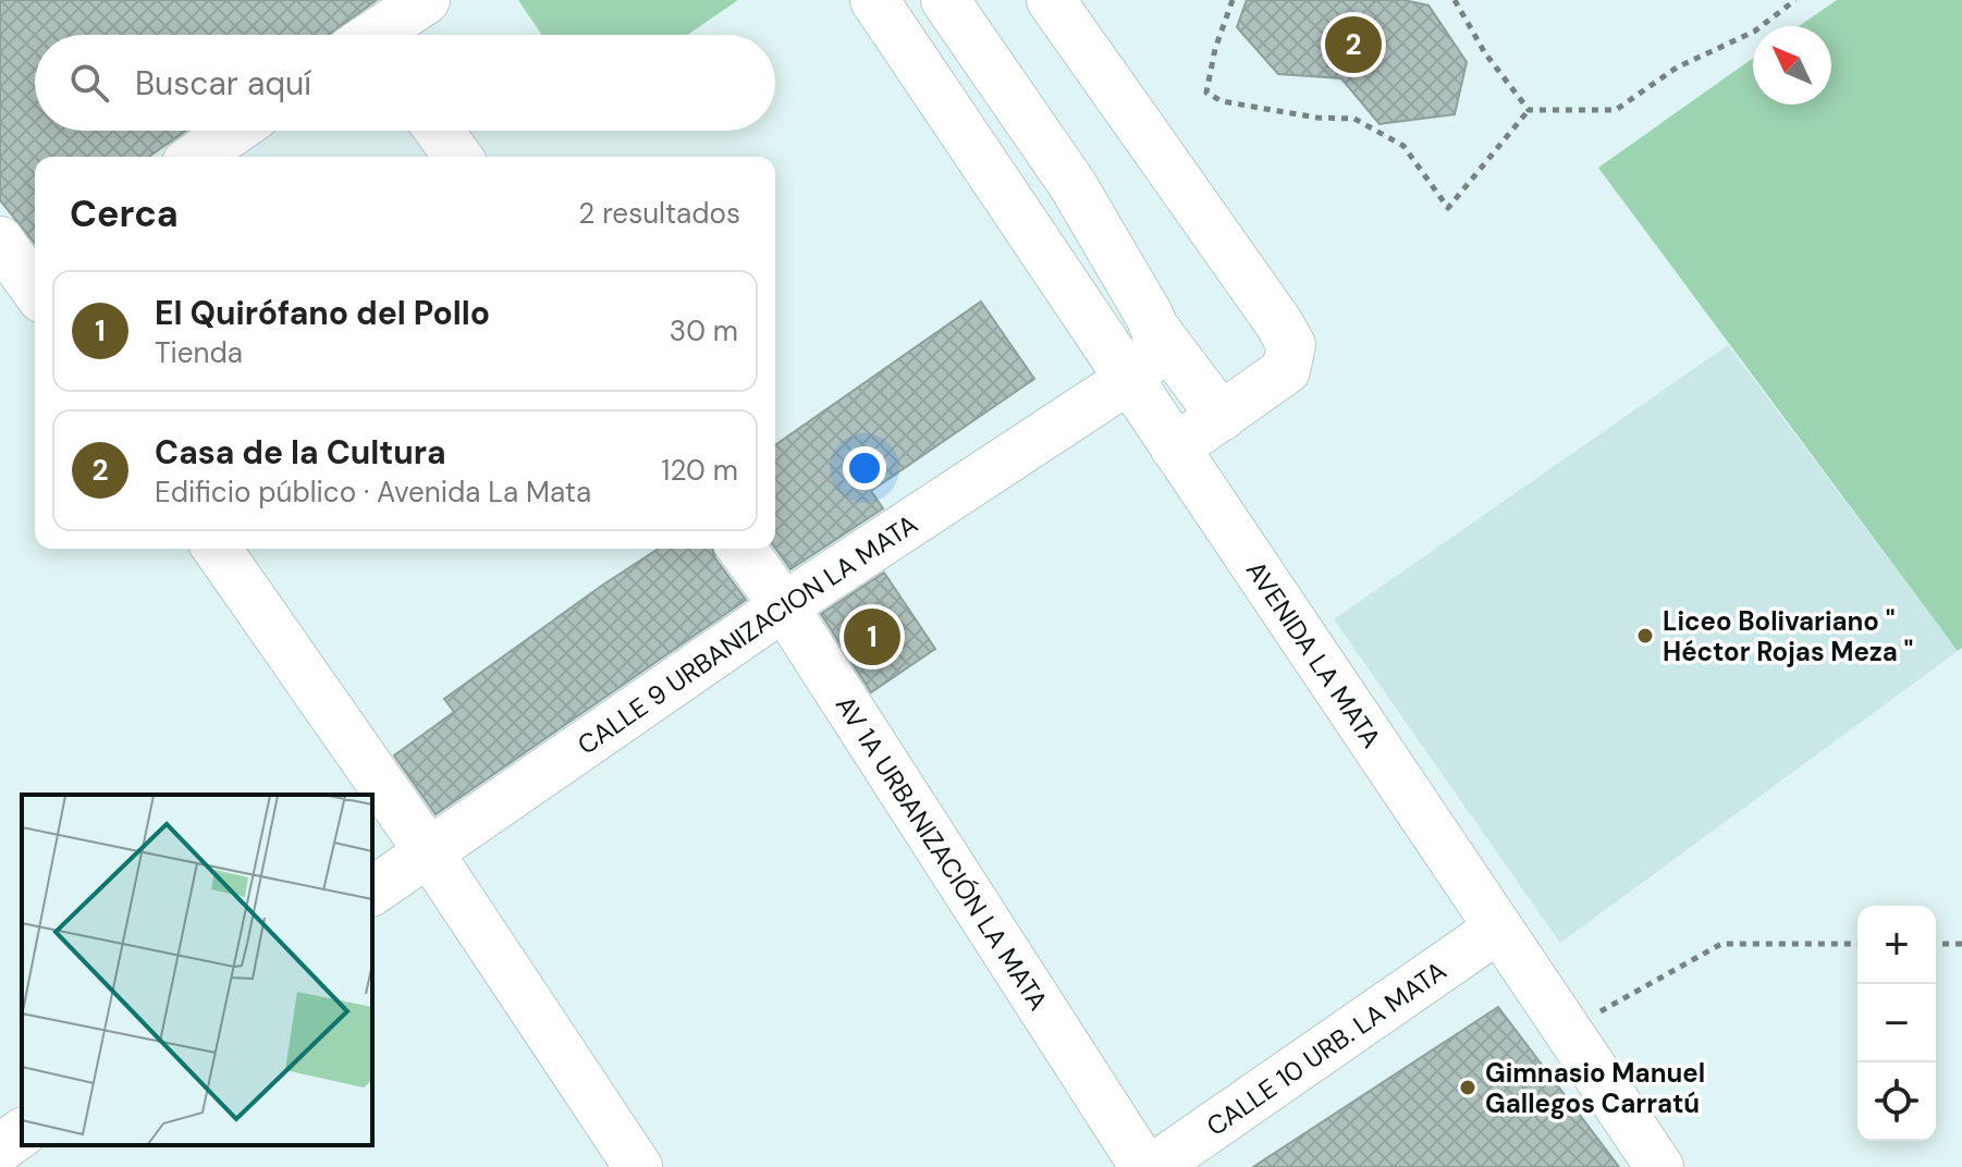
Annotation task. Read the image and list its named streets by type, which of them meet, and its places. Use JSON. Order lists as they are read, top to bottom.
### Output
{
  "streets": {
    "street": [
      "CALLE 9 URBANIZACION LA MATA",
      "AVENIDA LA MATA",
      "AV 1A URBANIZACIÓN LA MATA",
      "CALLE 10 URB. LA MATA"
    ]
  },
  "crossings": [
    ["CALLE 9 URBANIZACION LA MATA", "AVENIDA LA MATA"],
    ["CALLE 9 URBANIZACION LA MATA", "AV 1A URBANIZACIÓN LA MATA"],
    ["AVENIDA LA MATA", "CALLE 10 URB. LA MATA"]
  ],
  "places": ["Liceo Bolivariano \" Héctor Rojas Meza \"", "Gimnasio Manuel Gallegos Carratú"],
  "north": "top left",
  "page": {
    "pins": ["2", "1"],
    "search": "Buscar aquí",
    "heading": ["Cerca", "2 resultados"],
    "list": [
      {
        "mark": "1",
        "name": "El Quirófano del Pollo",
        "note": "Tienda",
        "value": "30 m"
      },
      {
        "mark": "2",
        "name": "Casa de la Cultura",
        "note": "Edificio público · Avenida La Mata",
        "value": "120 m"
      }
    ],
    "map_buttons": ["+", "−"]
  }
}
